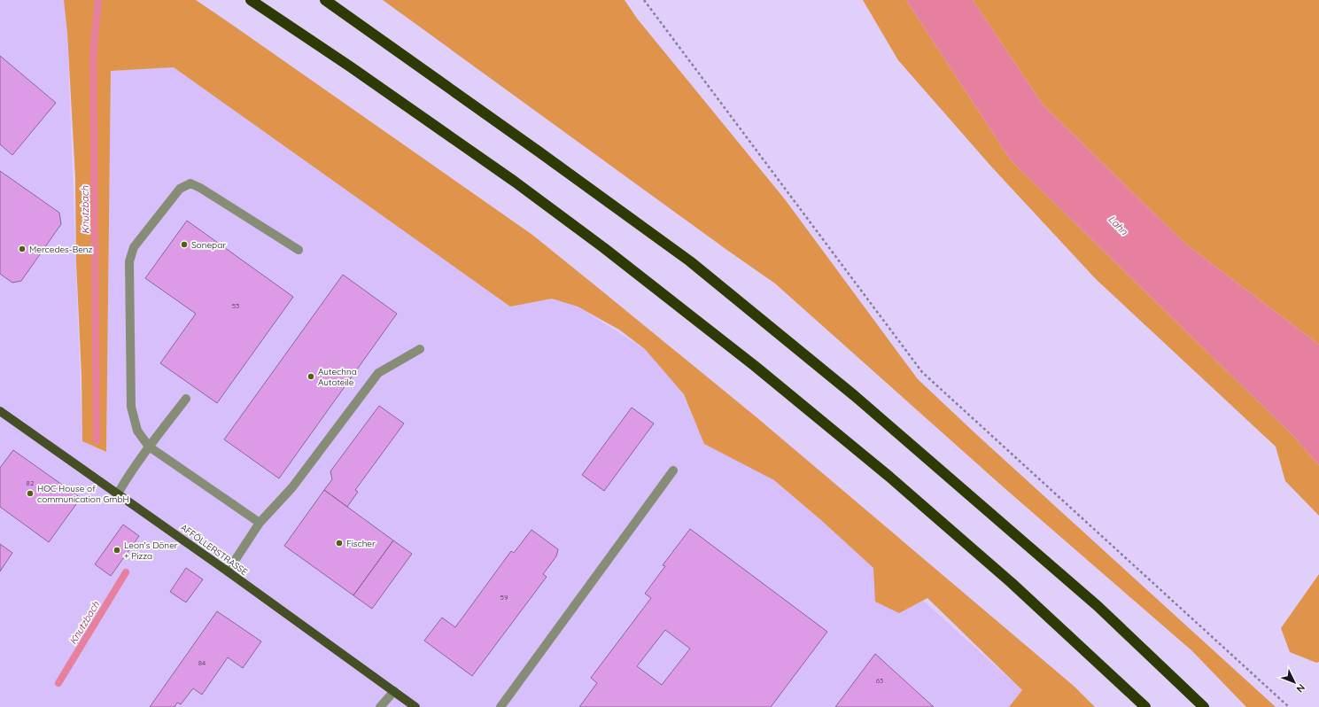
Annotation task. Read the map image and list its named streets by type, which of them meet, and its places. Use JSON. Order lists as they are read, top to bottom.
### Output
{
  "streets": {
    "main road": ["AFFÖLLERSTRASSE"]
  },
  "water": ["Knutzbach", "Lahn"],
  "places": [
    "Sonepar",
    "Mercedes-Benz",
    "Autechna Autoteile",
    "HOC House of communication GmbH",
    "Fischer",
    "Leon's Döner + Pizza"
  ],
  "house_numbers": [
    "53",
    "82",
    "59",
    "84",
    "63"
  ],
  "north": "bottom right"
}
